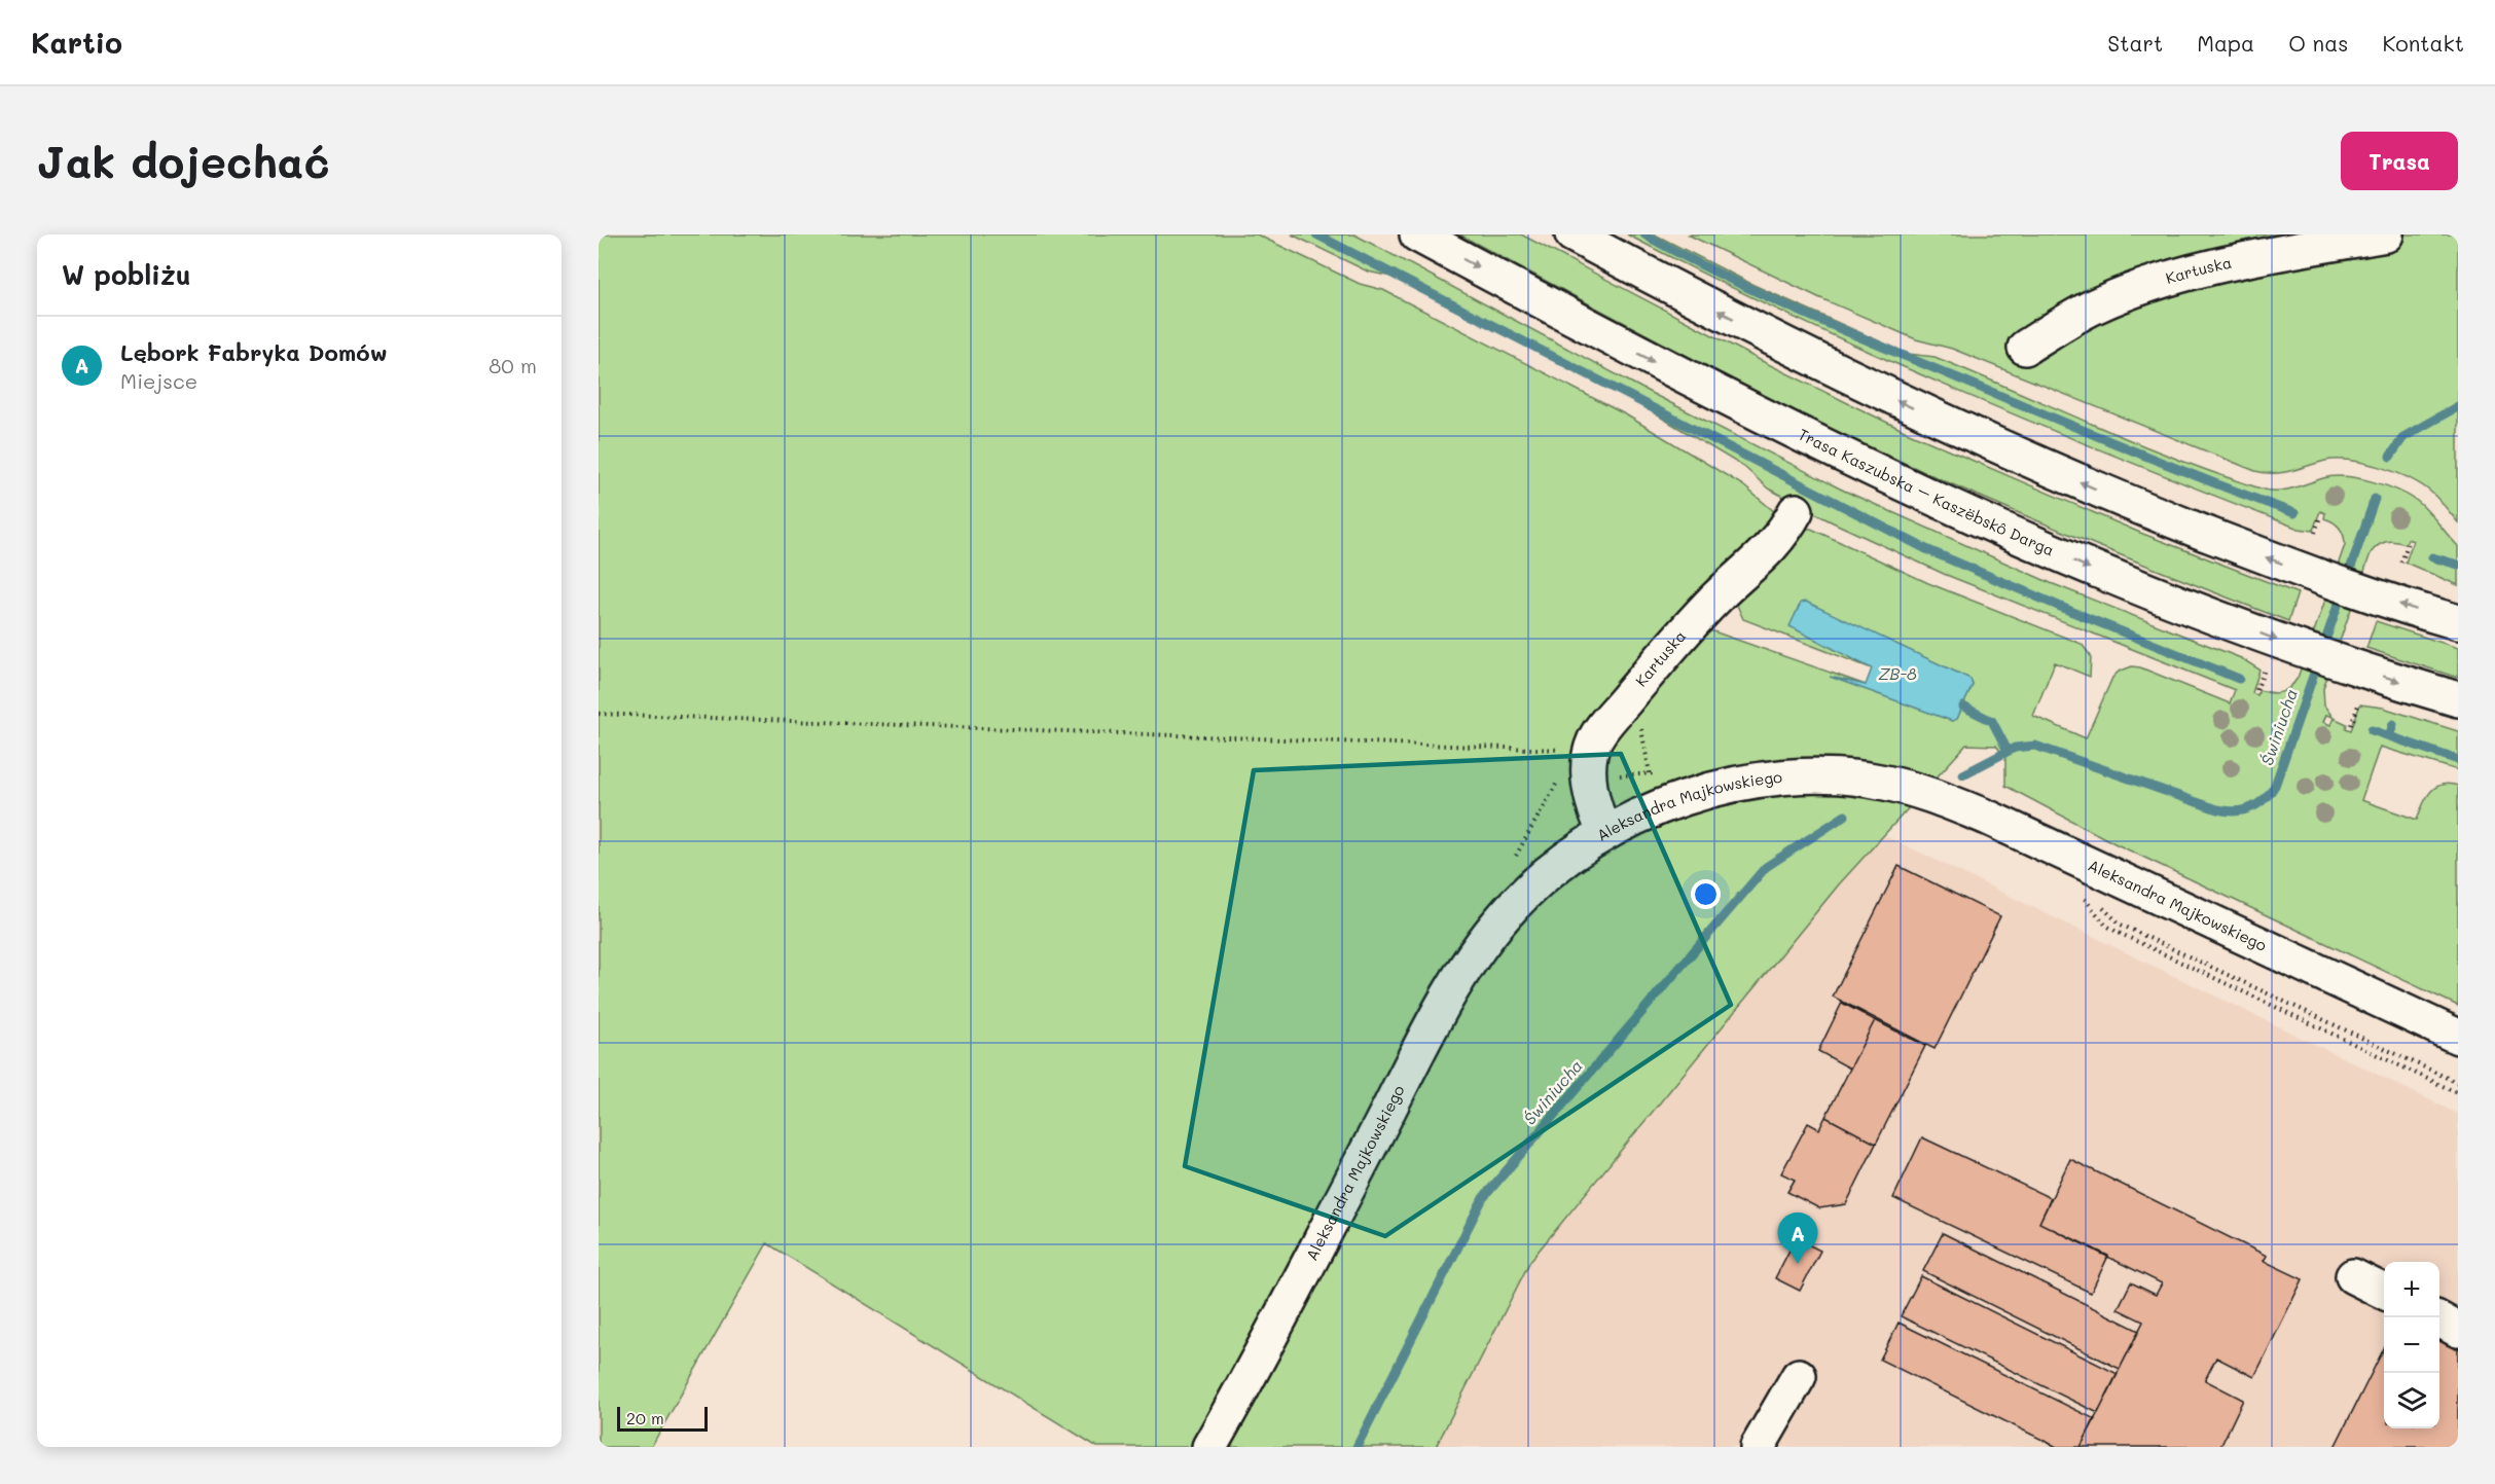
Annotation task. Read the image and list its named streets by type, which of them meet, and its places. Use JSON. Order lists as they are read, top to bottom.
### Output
{
  "streets": {
    "main road": ["Kartuska", "Trasa Kaszubska – Kaszëbskô Darga", "Aleksandra Majkowskiego"]
  },
  "crossings": [
    ["Kartuska", "Aleksandra Majkowskiego"]
  ],
  "water": ["ZB-8", "Świniucha"],
  "scale_bar": "20 m",
  "page": {
    "header": "Kartio",
    "nav": [
      "Start",
      "Mapa",
      "O nas",
      "Kontakt"
    ],
    "buttons": "Trasa",
    "title": "Jak dojechać",
    "heading": "W pobliżu",
    "list": [
      {
        "mark": "A",
        "name": "Lębork Fabryka Domów",
        "note": "Miejsce",
        "value": "80 m"
      }
    ],
    "pins": "A",
    "map_buttons": ["+", "−"],
    "scale": "20 m"
  }
}
